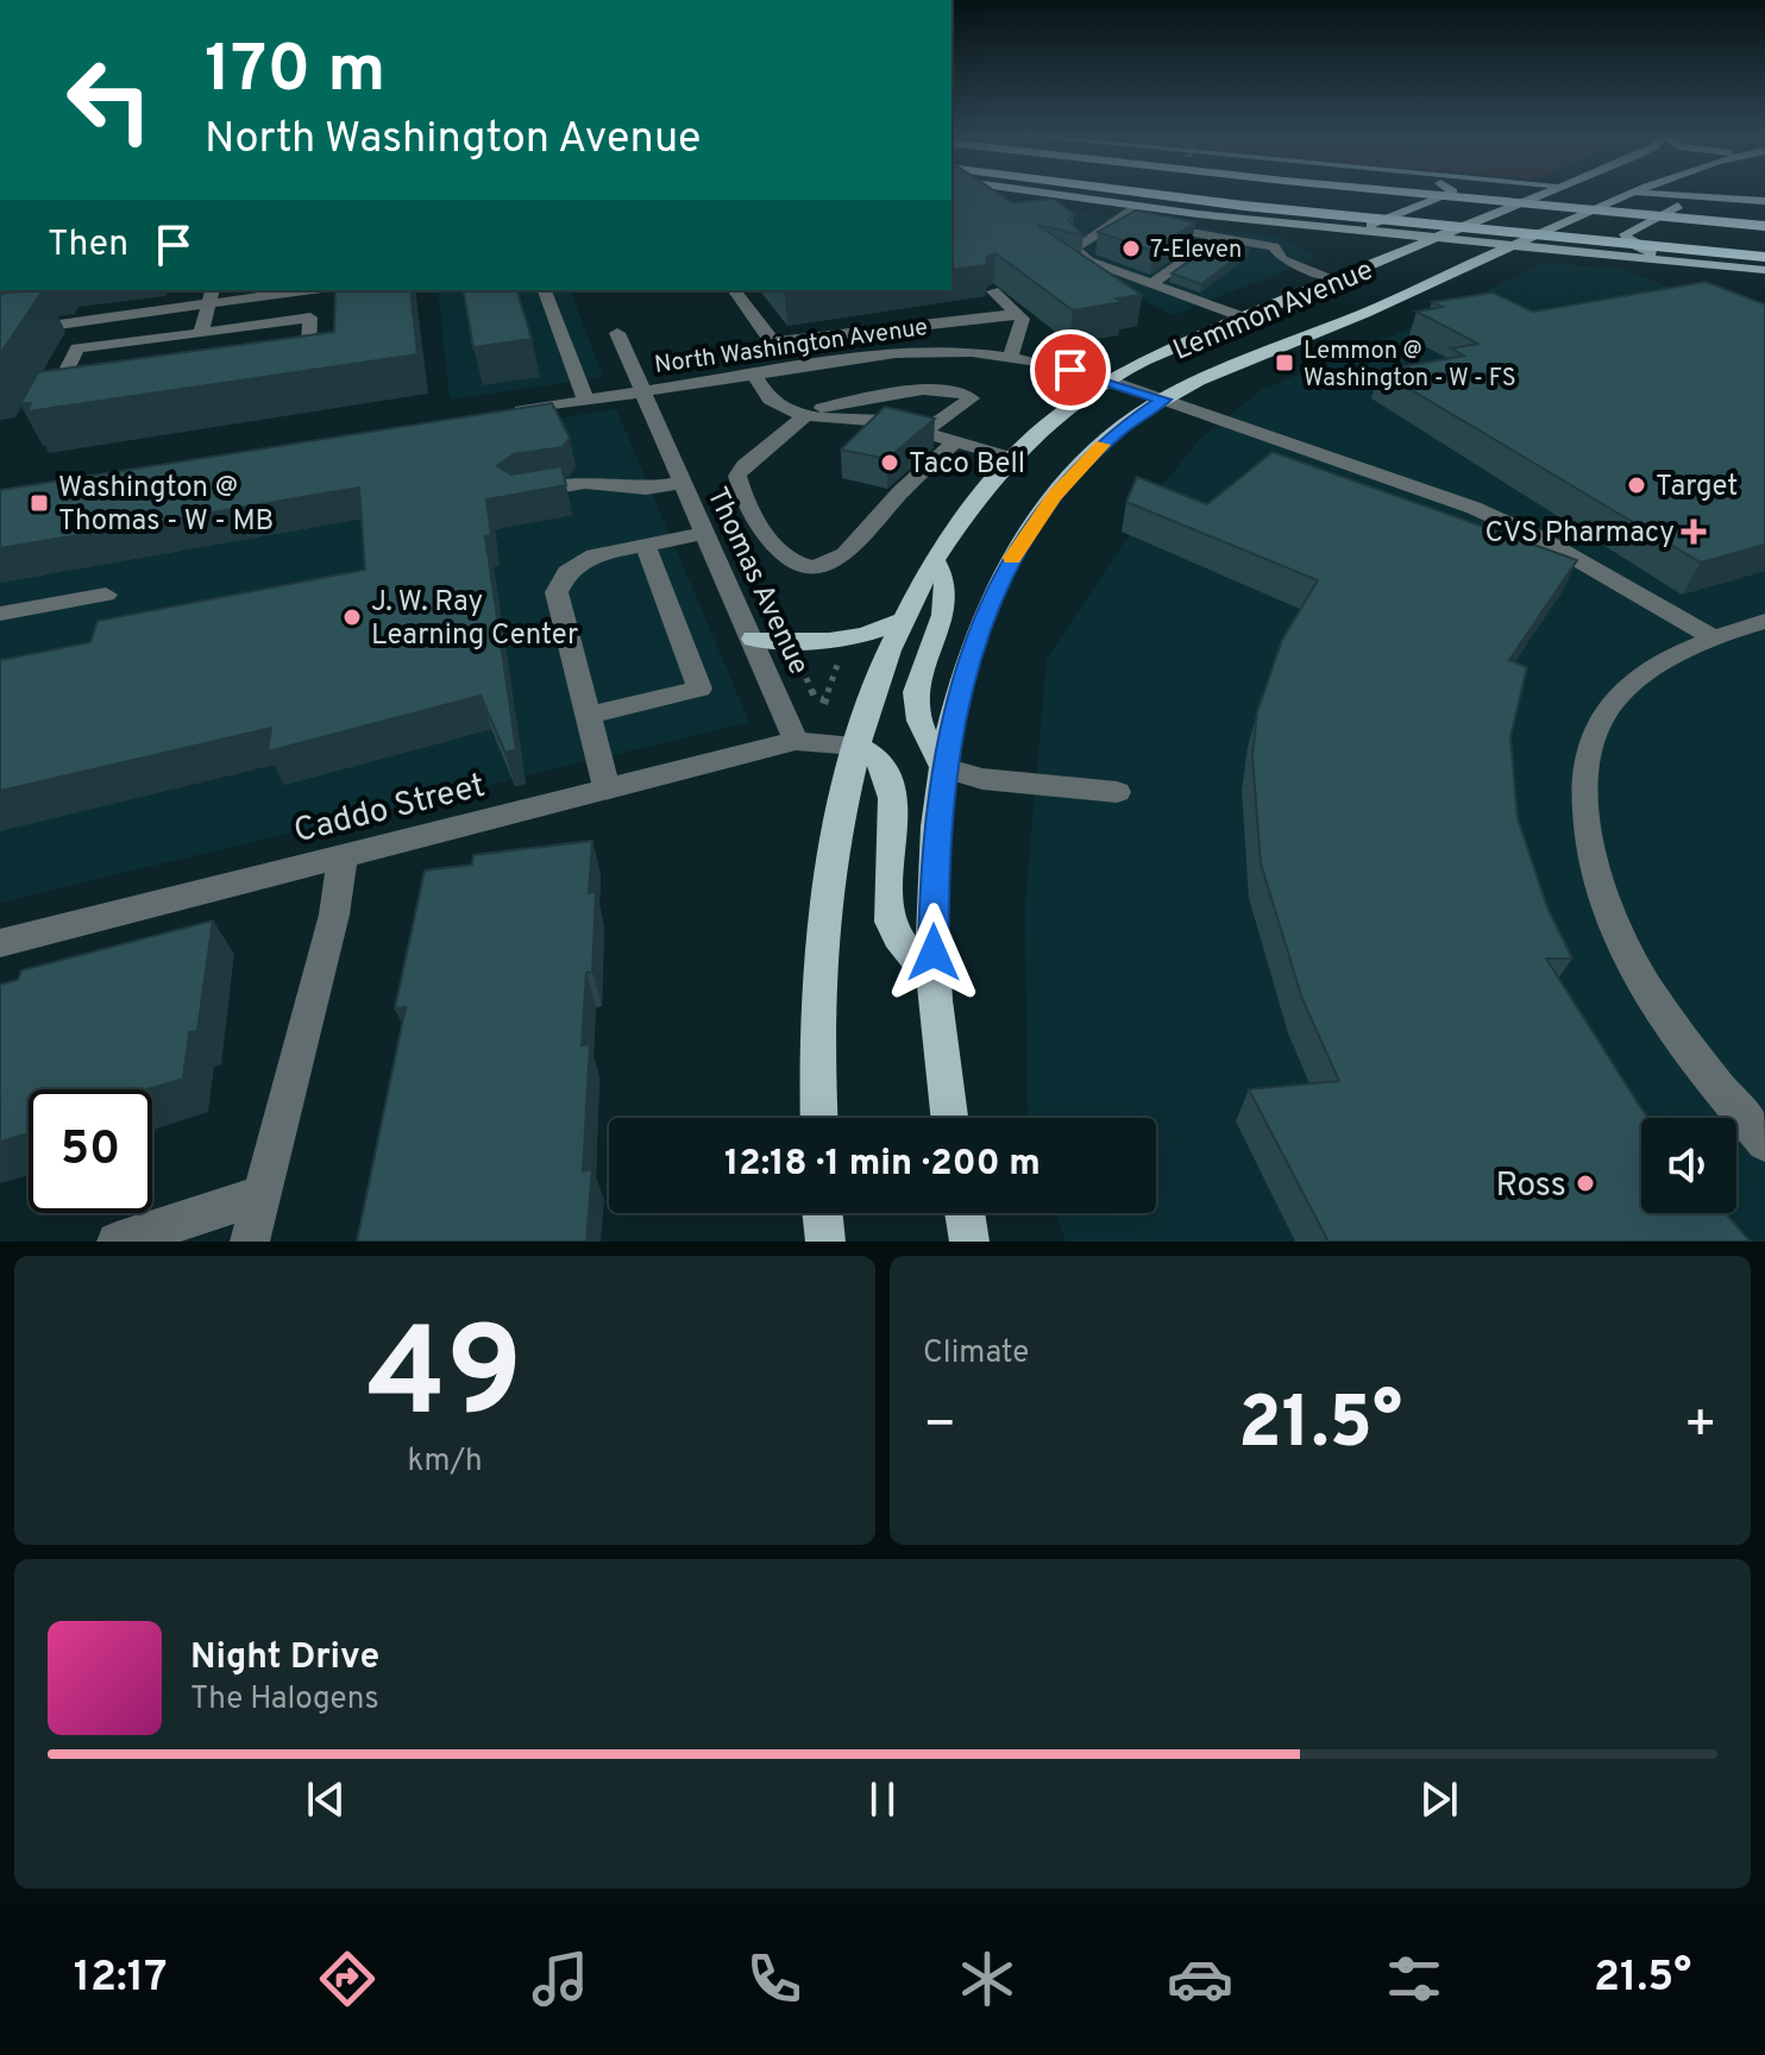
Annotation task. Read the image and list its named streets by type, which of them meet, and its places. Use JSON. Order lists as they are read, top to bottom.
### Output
{
  "streets": {
    "main road": ["Lemmon Avenue"],
    "street": ["North Washington Avenue", "Thomas Avenue", "Caddo Street"]
  },
  "crossings": [
    ["Lemmon Avenue", "North Washington Avenue"],
    ["North Washington Avenue", "Thomas Avenue"],
    ["Thomas Avenue", "Caddo Street"]
  ],
  "places": {
    "other": [
      "7-Eleven",
      "Taco Bell",
      "Target",
      "J. W. Ray Learning Center",
      "Ross"
    ],
    "transit": ["Lemmon @ Washington - W - FS", "Washington @ Thomas - W - MB"],
    "health": ["CVS Pharmacy"]
  },
  "page": {
    "turn": ["170 m", "North Washington Avenue"],
    "then": "Then",
    "limit": "50",
    "trip": "12:18 · 1 min · 200 m",
    "tile": [
      ["49", "km/h"],
      "Climate"
    ],
    "heat": ["−", "21.5°", "+"],
    "song": ["Night Drive", "The Halogens"],
    "tabs": ["12:17", "21.5°"]
  }
}
